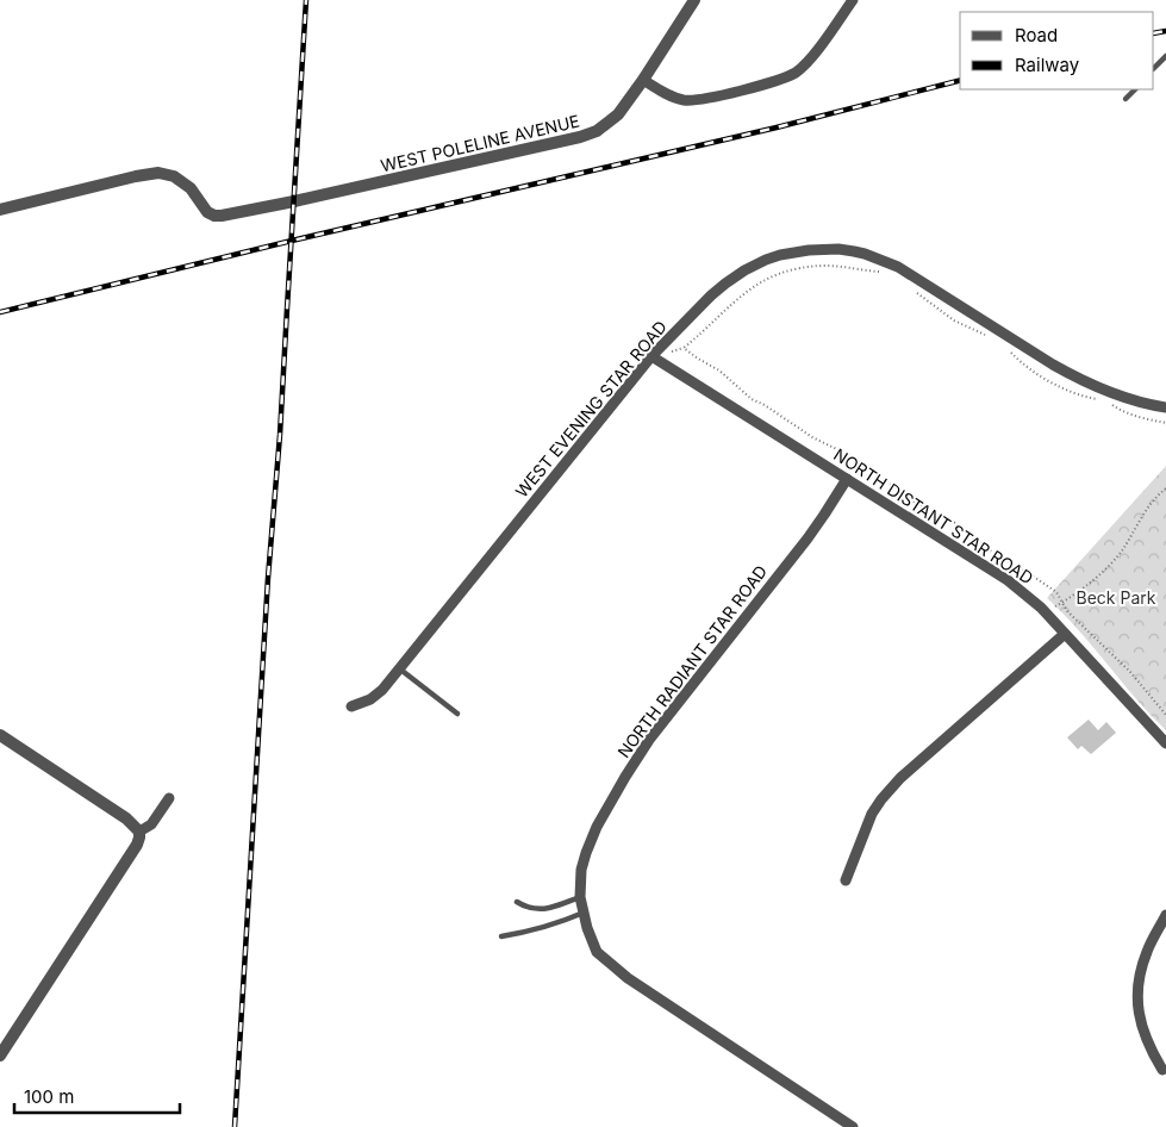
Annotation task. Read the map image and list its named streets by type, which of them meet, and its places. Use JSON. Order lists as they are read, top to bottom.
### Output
{
  "streets": {
    "street": [
      "WEST POLELINE AVENUE",
      "WEST EVENING STAR ROAD",
      "NORTH DISTANT STAR ROAD",
      "NORTH RADIANT STAR ROAD"
    ]
  },
  "crossings": [
    ["WEST EVENING STAR ROAD", "NORTH DISTANT STAR ROAD"],
    ["NORTH DISTANT STAR ROAD", "NORTH RADIANT STAR ROAD"]
  ],
  "parks": ["Beck Park"],
  "legend": ["Road", "Railway"],
  "scale_bar": "100 m"
}
